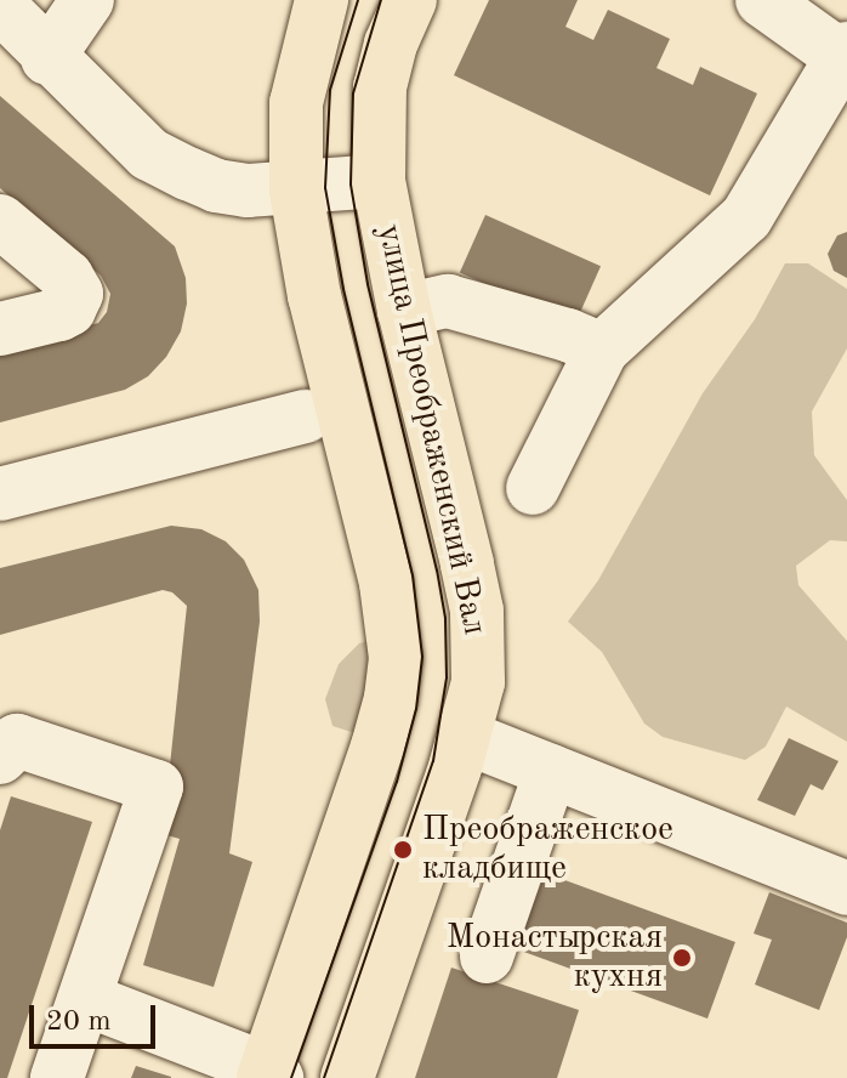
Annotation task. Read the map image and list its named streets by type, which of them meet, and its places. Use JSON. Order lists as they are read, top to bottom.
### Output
{
  "streets": {
    "main road": ["улица Преображенский Вал"]
  },
  "places": ["Преображенское кладбище", "Монастырская кухня"],
  "scale_bar": "20 m"
}
